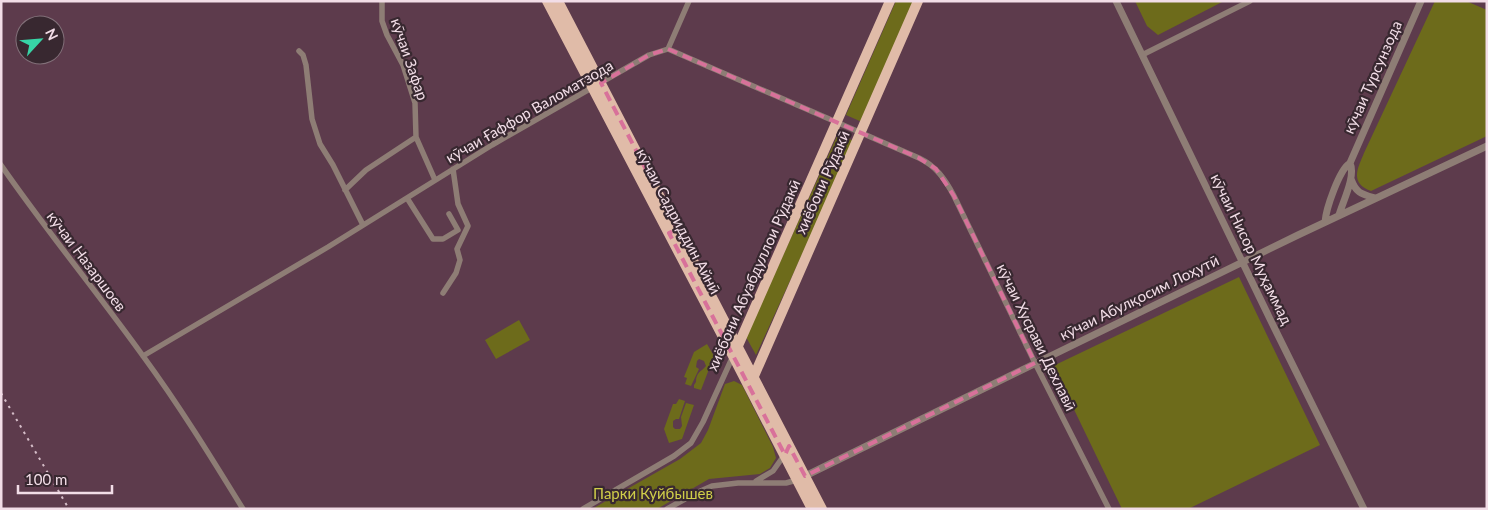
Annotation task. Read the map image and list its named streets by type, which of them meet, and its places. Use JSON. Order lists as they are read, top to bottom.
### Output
{
  "streets": {
    "highway": ["хиёбони Рӯдакӣ", "кӯчаи Садриддин Айнӣ", "хиёбони Абуабдуллои Рӯдакӣ"],
    "street": [
      "кӯчаи Зафар",
      "кӯчаи Турсунзода",
      "кӯчаи Ғаффор Валоматзода",
      "кӯчаи Нисор Муҳаммад",
      "кӯчаи Назаршоев",
      "кӯчаи Абулқосим Лоҳутӣ",
      "кӯчаи Хусрави Дехлавӣ"
    ]
  },
  "crossings": [
    ["кӯчаи Зафар", "кӯчаи Ғаффор Валоматзода"],
    ["кӯчаи Турсунзода", "кӯчаи Абулқосим Лоҳутӣ"],
    ["кӯчаи Ғаффор Валоматзода", "кӯчаи Садриддин Айнӣ"],
    ["кӯчаи Ғаффор Валоматзода", "кӯчаи Назаршоев"],
    ["хиёбони Рӯдакӣ", "кӯчаи Садриддин Айнӣ"],
    ["хиёбони Рӯдакӣ", "кӯчаи Хусрави Дехлавӣ"],
    ["кӯчаи Садриддин Айнӣ", "хиёбони Абуабдуллои Рӯдакӣ"],
    ["кӯчаи Садриддин Айнӣ", "кӯчаи Абулқосим Лоҳутӣ"],
    ["кӯчаи Нисор Муҳаммад", "кӯчаи Абулқосим Лоҳутӣ"],
    ["кӯчаи Абулқосим Лоҳутӣ", "кӯчаи Хусрави Дехлавӣ"]
  ],
  "parks": ["Парки Куйбышев"],
  "scale_bar": "100 m",
  "north": "top right"
}
